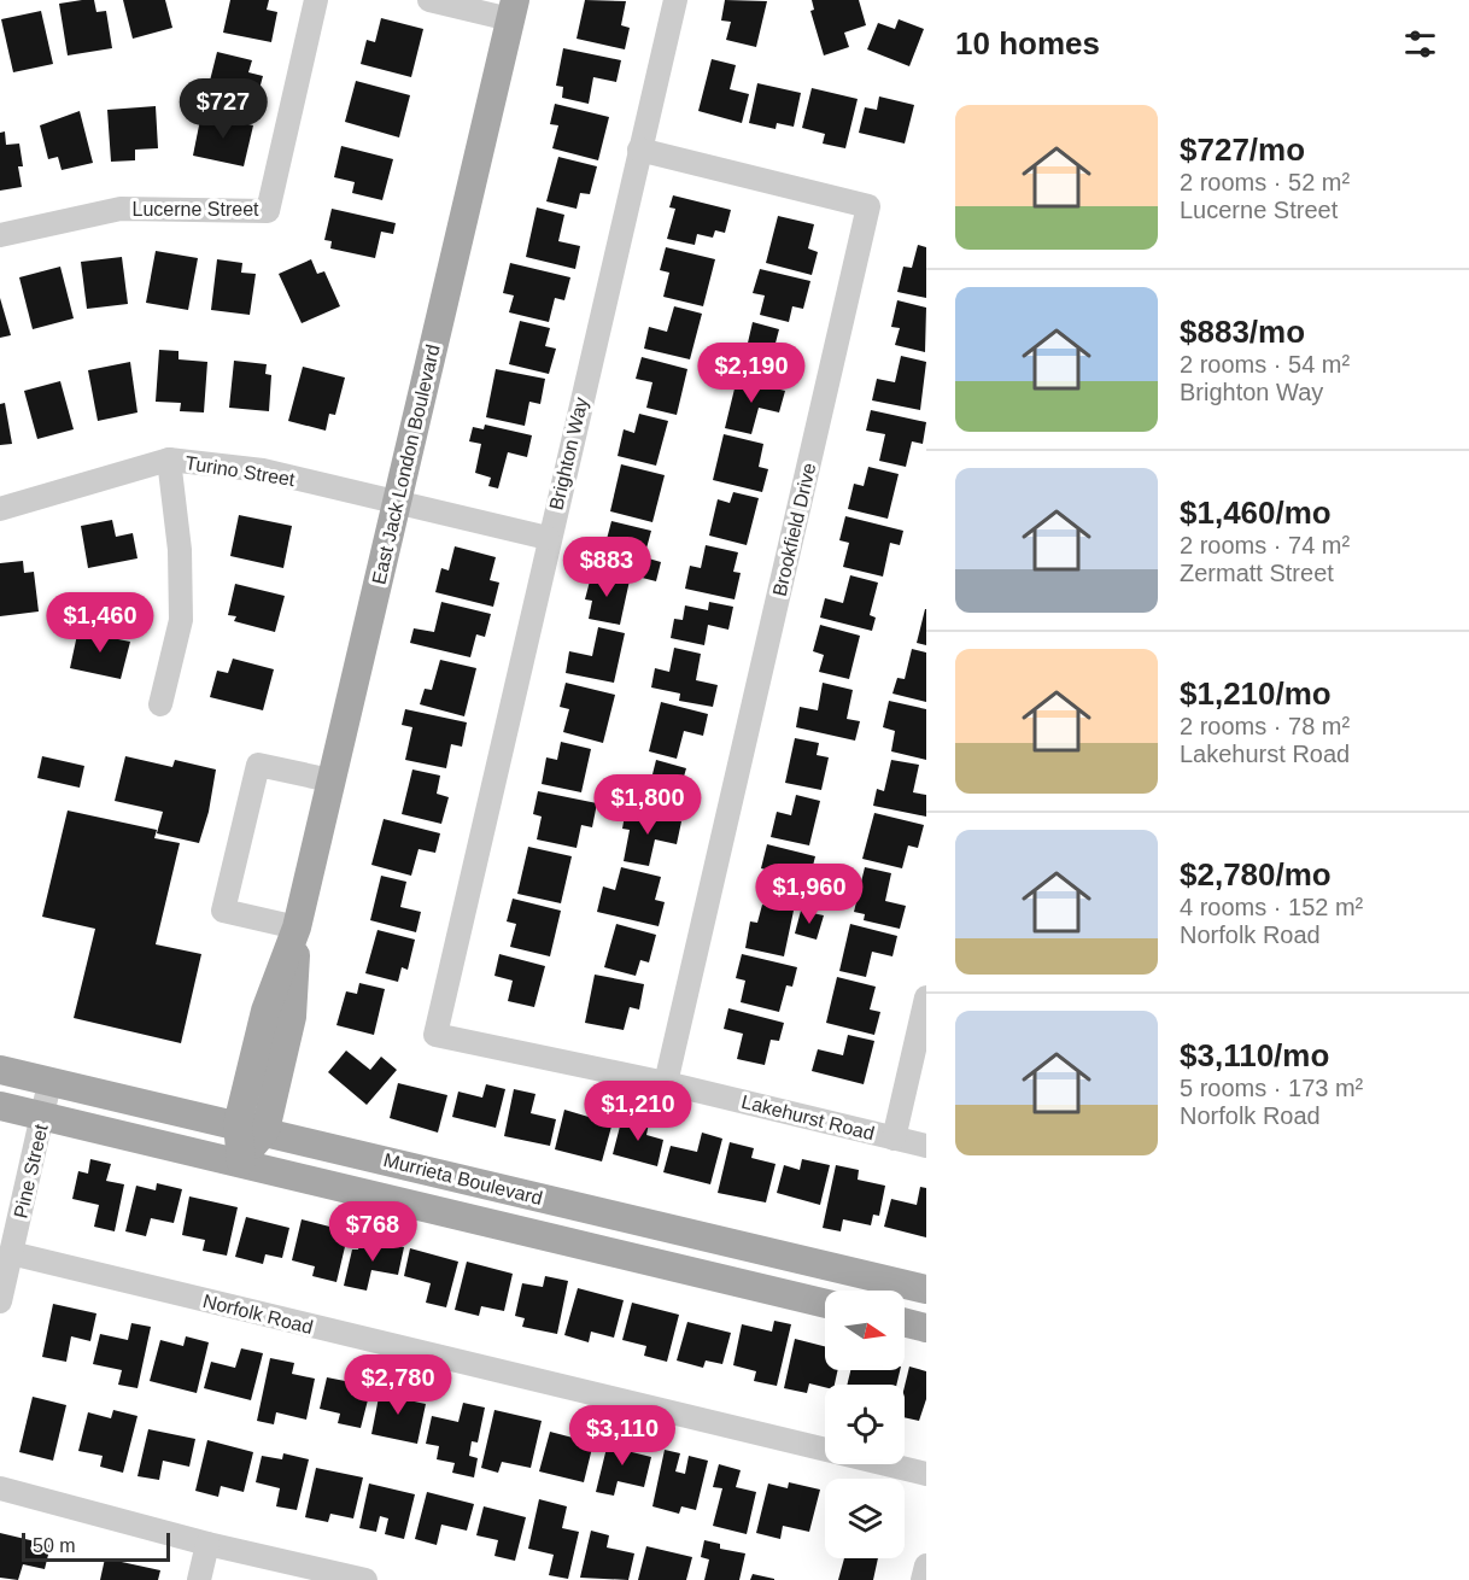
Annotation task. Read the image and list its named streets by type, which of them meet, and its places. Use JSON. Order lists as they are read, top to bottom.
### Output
{
  "streets": {
    "main road": ["East Jack London Boulevard", "Murrieta Boulevard"],
    "street": [
      "Lucerne Street",
      "Brighton Way",
      "Turino Street",
      "Brookfield Drive",
      "Lakehurst Road",
      "Pine Street",
      "Norfolk Road"
    ]
  },
  "crossings": [
    ["Brighton Way", "Turino Street"],
    ["Brighton Way", "Brookfield Drive"],
    ["Brighton Way", "Lakehurst Road"],
    ["East Jack London Boulevard", "Turino Street"],
    ["East Jack London Boulevard", "Murrieta Boulevard"],
    ["Brookfield Drive", "Lakehurst Road"],
    ["Pine Street", "Murrieta Boulevard"],
    ["Pine Street", "Norfolk Road"]
  ],
  "scale_bar": "50 m",
  "north": "right",
  "page": {
    "heading": "10 homes",
    "price": [
      "$727",
      "$2,190",
      "$883",
      "$1,460",
      "$1,800",
      "$1,960",
      "$1,210",
      "$768",
      "$2,780",
      "$3,110"
    ],
    "list": [
      {
        "name": "$727/mo",
        "note": "2 rooms · 52 m² · Lucerne Street"
      },
      {
        "name": "$883/mo",
        "note": "2 rooms · 54 m² · Brighton Way"
      },
      {
        "name": "$1,460/mo",
        "note": "2 rooms · 74 m² · Zermatt Street"
      },
      {
        "name": "$1,210/mo",
        "note": "2 rooms · 78 m² · Lakehurst Road"
      },
      {
        "name": "$2,780/mo",
        "note": "4 rooms · 152 m² · Norfolk Road"
      },
      {
        "name": "$3,110/mo",
        "note": "5 rooms · 173 m² · Norfolk Road"
      }
    ],
    "scale": "50 m"
  }
}
